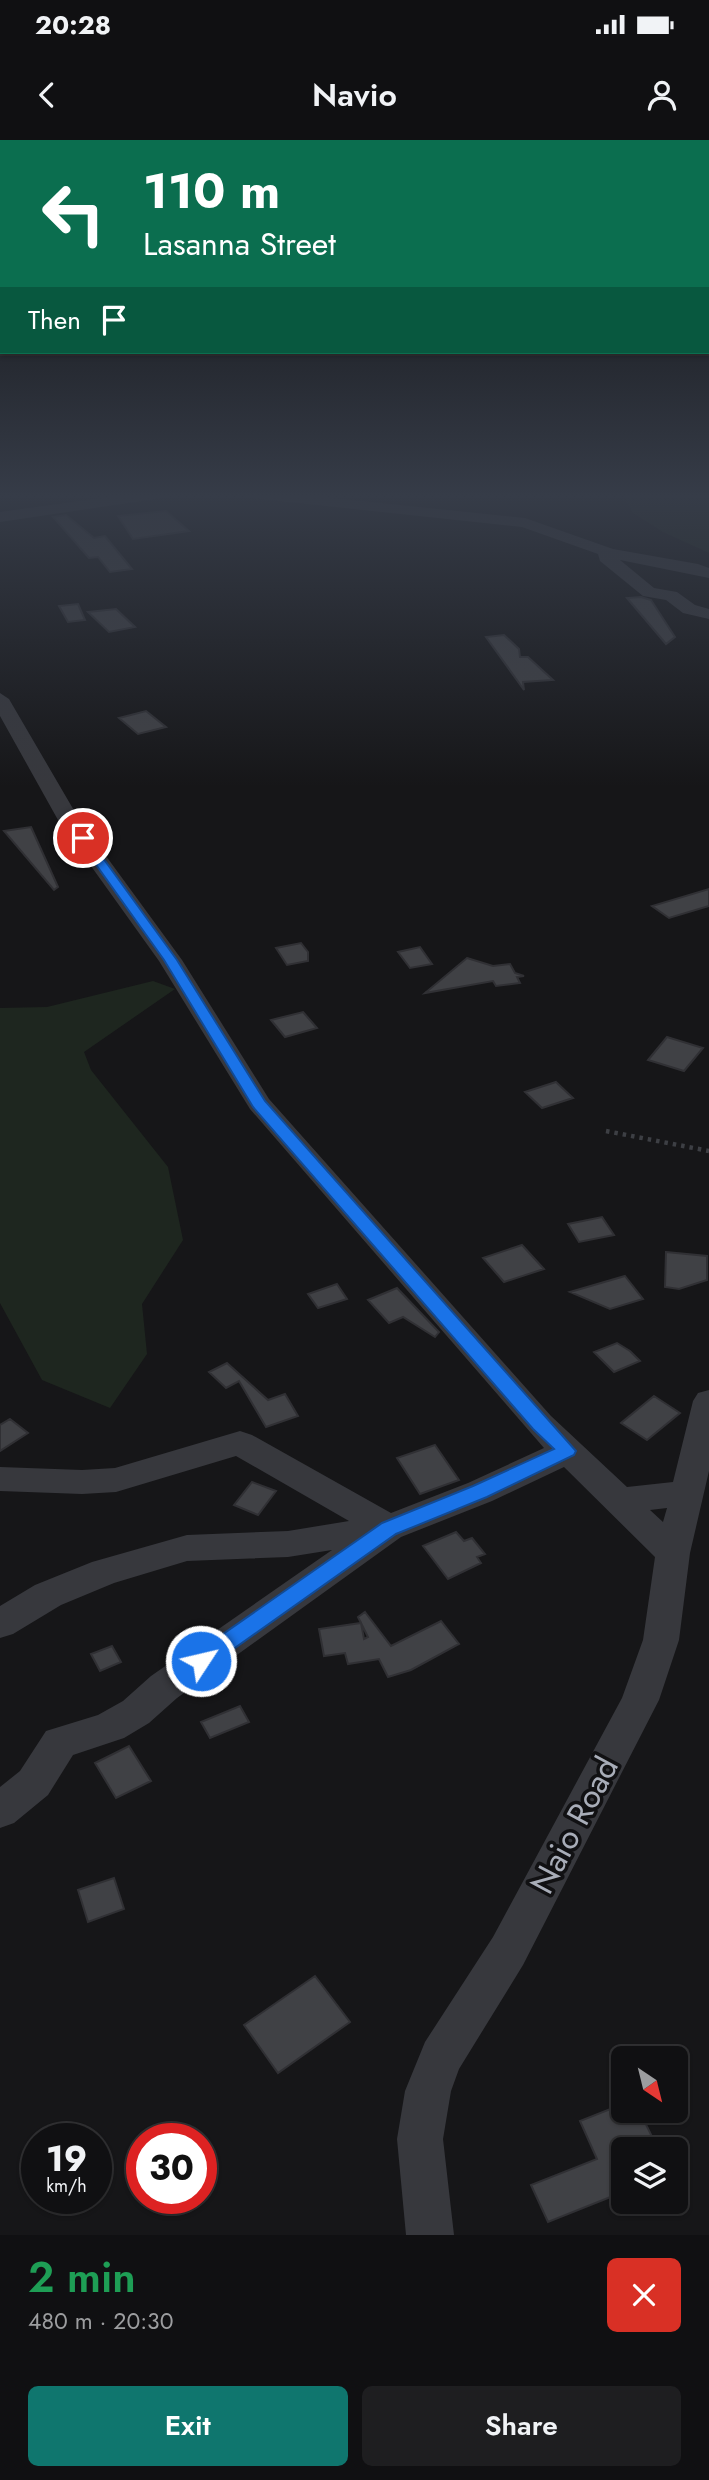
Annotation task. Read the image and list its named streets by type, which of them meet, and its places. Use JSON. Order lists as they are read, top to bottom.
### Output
{
  "streets": {
    "street": ["Naio Road"]
  },
  "north": "bottom right",
  "page": {
    "status": "20:28",
    "header": "Navio",
    "turn": ["110 m", "Lasanna Street"],
    "then": "Then",
    "speed": "19 km/h",
    "limit": "30",
    "heading": ["2 min", "480 m · 20:30"],
    "buttons": ["Exit", "Share"]
  }
}
